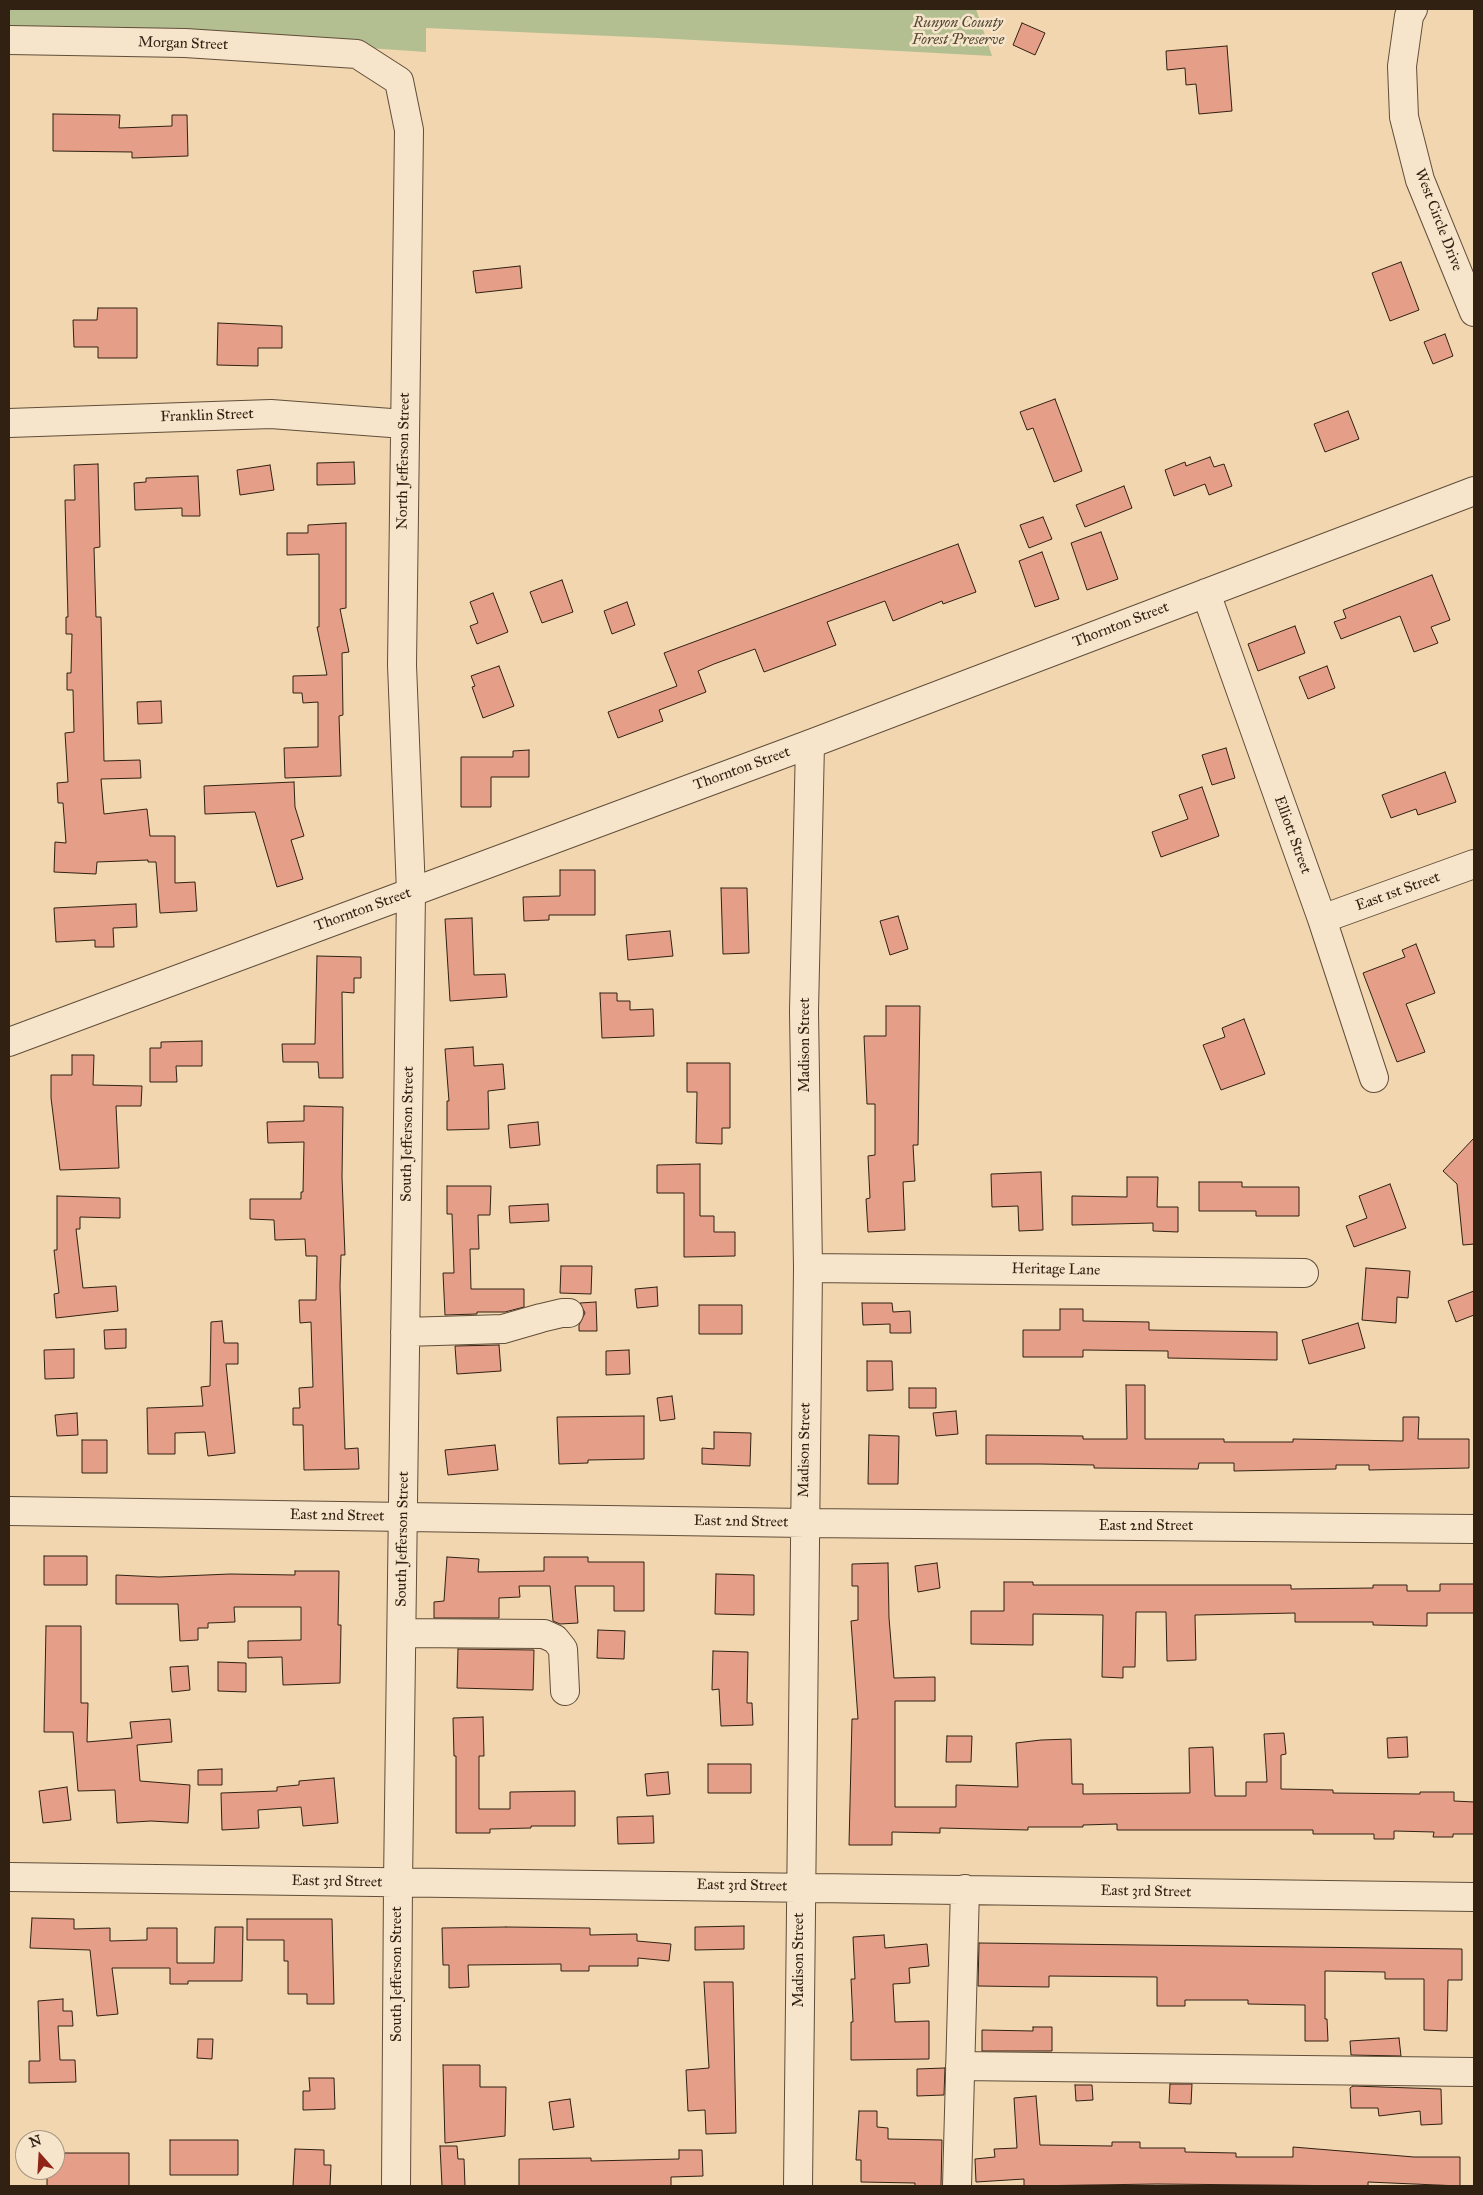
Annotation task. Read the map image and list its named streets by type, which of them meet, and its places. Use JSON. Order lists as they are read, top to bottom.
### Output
{
  "streets": {
    "street": [
      "Morgan Street",
      "West Circle Drive",
      "Franklin Street",
      "North Jefferson Street",
      "Thornton Street",
      "Elliott Street",
      "East 1st Street",
      "Madison Street",
      "South Jefferson Street",
      "Heritage Lane",
      "East 2nd Street",
      "East 3rd Street"
    ]
  },
  "crossings": [
    ["Morgan Street", "North Jefferson Street"],
    ["Franklin Street", "North Jefferson Street"],
    ["North Jefferson Street", "Thornton Street"],
    ["North Jefferson Street", "South Jefferson Street"],
    ["Thornton Street", "Elliott Street"],
    ["Thornton Street", "Madison Street"],
    ["Thornton Street", "South Jefferson Street"],
    ["Elliott Street", "East 1st Street"],
    ["Madison Street", "Heritage Lane"],
    ["Madison Street", "East 2nd Street"],
    ["Madison Street", "East 3rd Street"],
    ["South Jefferson Street", "East 2nd Street"],
    ["South Jefferson Street", "East 3rd Street"]
  ],
  "parks": ["Runyon County Forest Preserve"],
  "north": "top"
}
